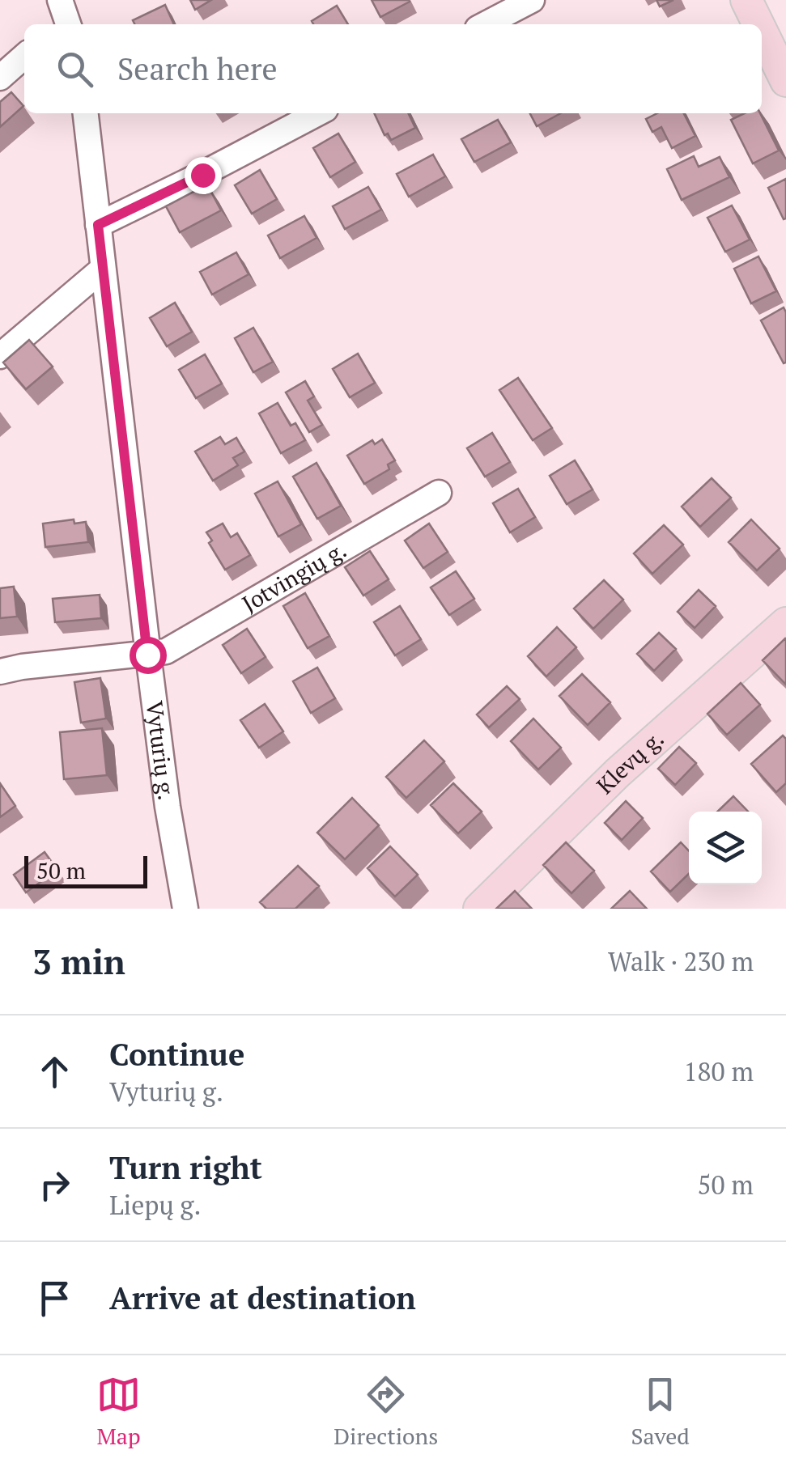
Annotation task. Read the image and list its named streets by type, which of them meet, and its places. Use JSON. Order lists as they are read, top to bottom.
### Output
{
  "streets": {
    "main road": ["Klevų g."],
    "street": ["Jotvingių g.", "Vyturių g."]
  },
  "crossings": [
    ["Jotvingių g.", "Vyturių g."]
  ],
  "scale_bar": "50 m",
  "page": {
    "search": "Search here",
    "scale": "50 m",
    "heading": ["3 min", "Walk · 230 m"],
    "list": [
      ["Continue", "Vyturių g.", "180 m"],
      ["Turn right", "Liepų g.", "50 m"],
      "Arrive at destination"
    ],
    "nav": ["Map", "Directions", "Saved"]
  }
}
